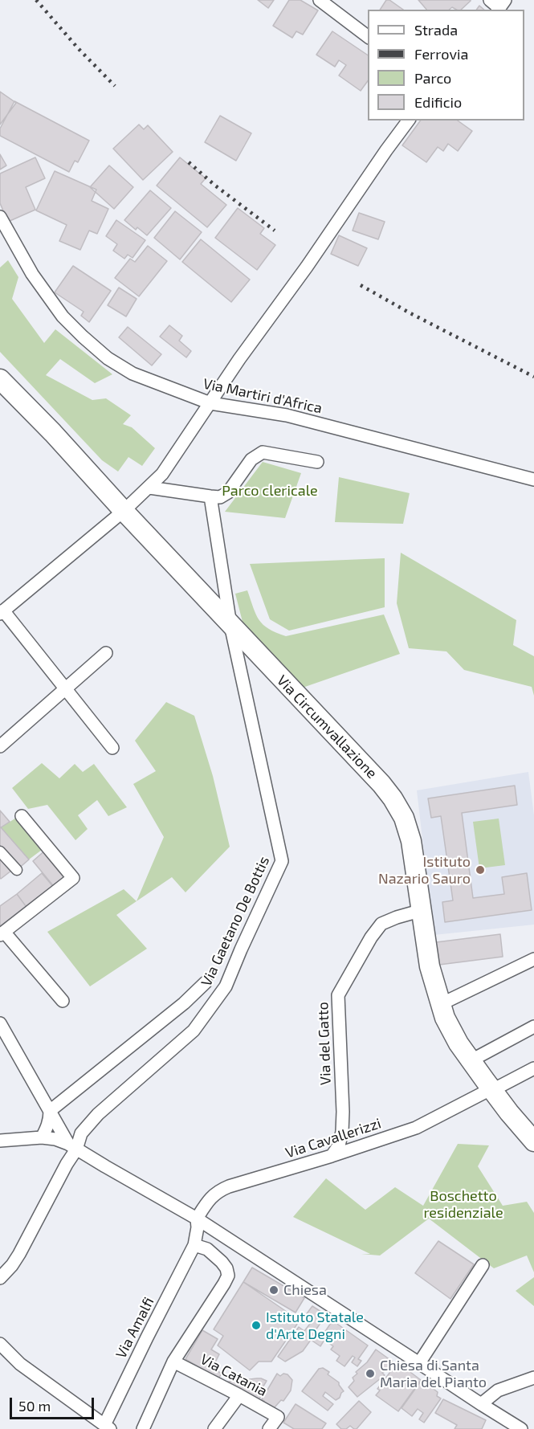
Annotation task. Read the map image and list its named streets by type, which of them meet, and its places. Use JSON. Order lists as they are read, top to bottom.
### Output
{
  "streets": {
    "main road": ["Via Circumvallazione"],
    "street": [
      "Via Martiri d'Africa",
      "Via Gaetano De Bottis",
      "Via del Gatto",
      "Via Cavallerizzi",
      "Via Amalfi",
      "Via Catania"
    ]
  },
  "crossings": [
    ["Via Circumvallazione", "Via Gaetano De Bottis"],
    ["Via Circumvallazione", "Via del Gatto"],
    ["Via del Gatto", "Via Cavallerizzi"]
  ],
  "parks": ["Parco clericale", "Boschetto residenziale"],
  "places": [
    "Istituto Nazario Sauro",
    "Chiesa",
    "Istituto Statale d'Arte Degni",
    "Chiesa di Santa Maria del Pianto"
  ],
  "legend": [
    "Strada",
    "Ferrovia",
    "Parco",
    "Edificio"
  ],
  "scale_bar": "50 m"
}
